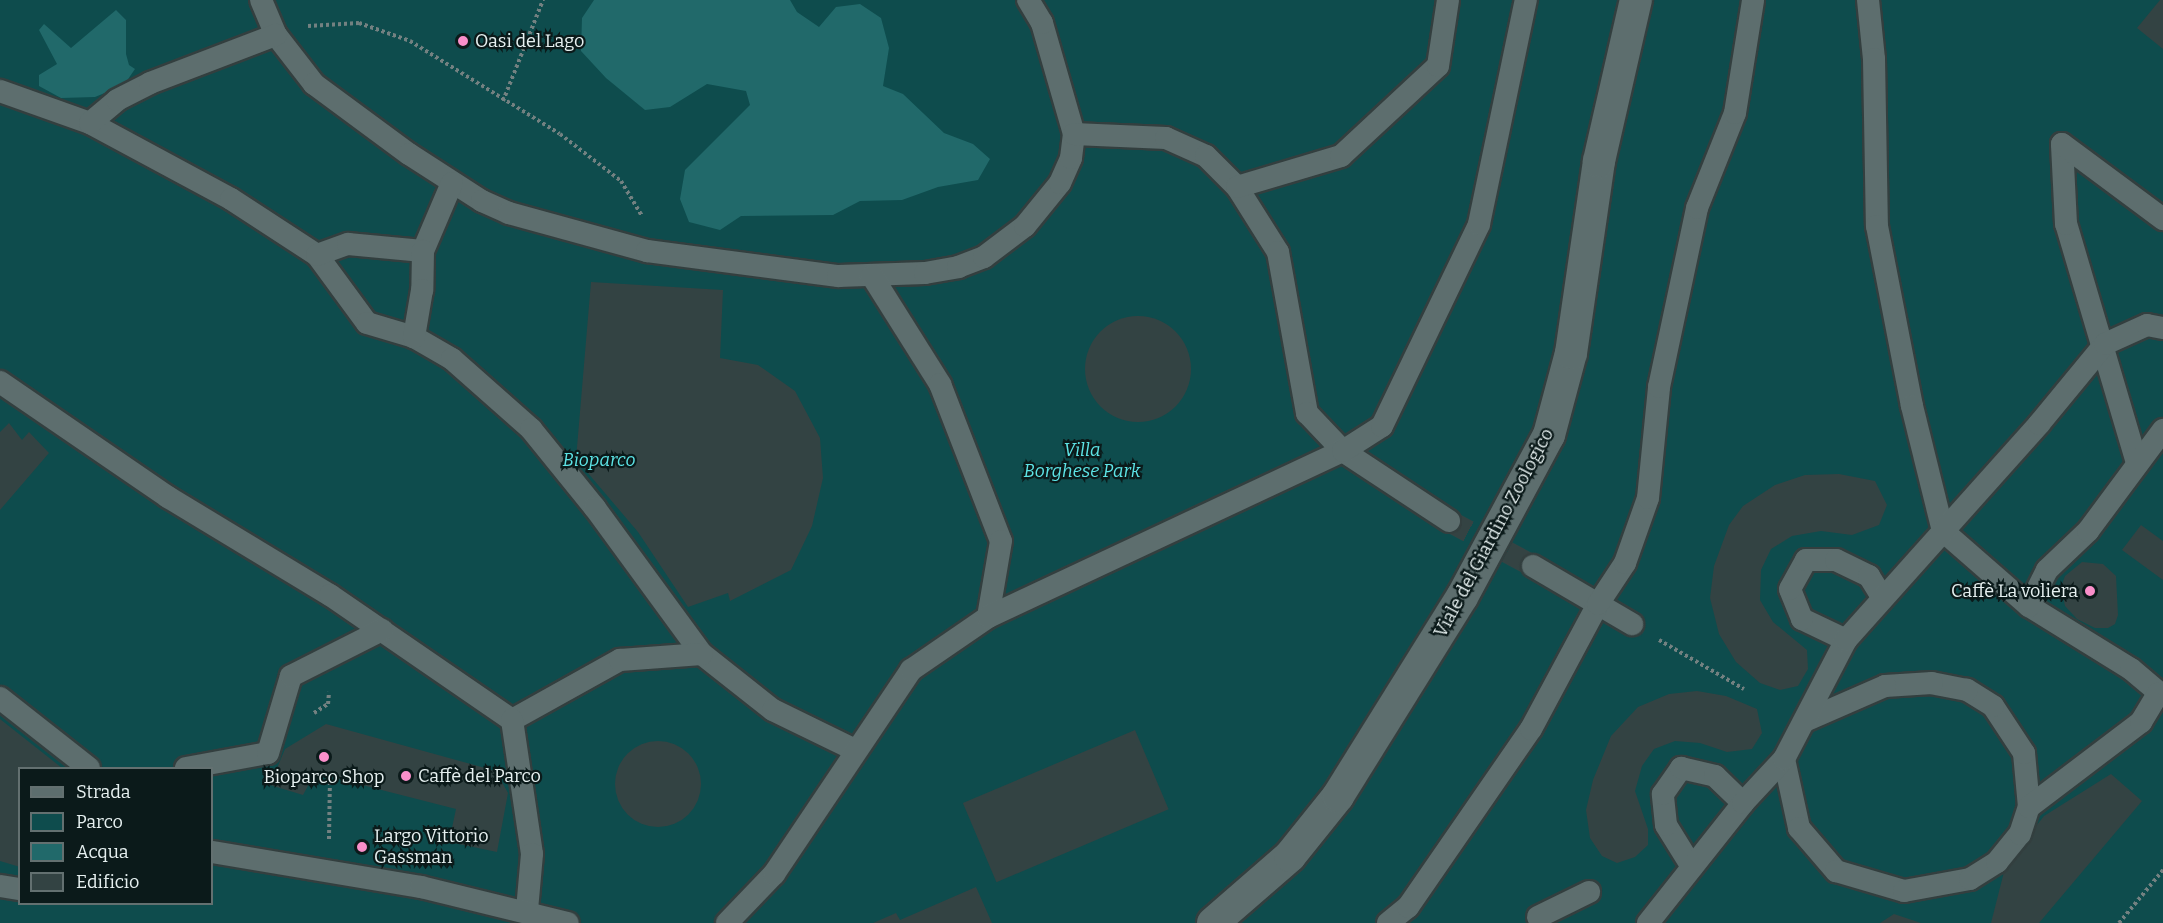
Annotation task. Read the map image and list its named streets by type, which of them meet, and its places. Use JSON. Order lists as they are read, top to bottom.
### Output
{
  "streets": {
    "street": ["Viale del Giardino Zoologico"]
  },
  "parks": ["Villa Borghese Park", "Bioparco"],
  "places": [
    "Oasi del Lago",
    "Caffè La voliera",
    "Bioparco Shop",
    "Caffè del Parco",
    "Largo Vittorio Gassman"
  ],
  "legend": [
    "Strada",
    "Parco",
    "Acqua",
    "Edificio"
  ]
}
